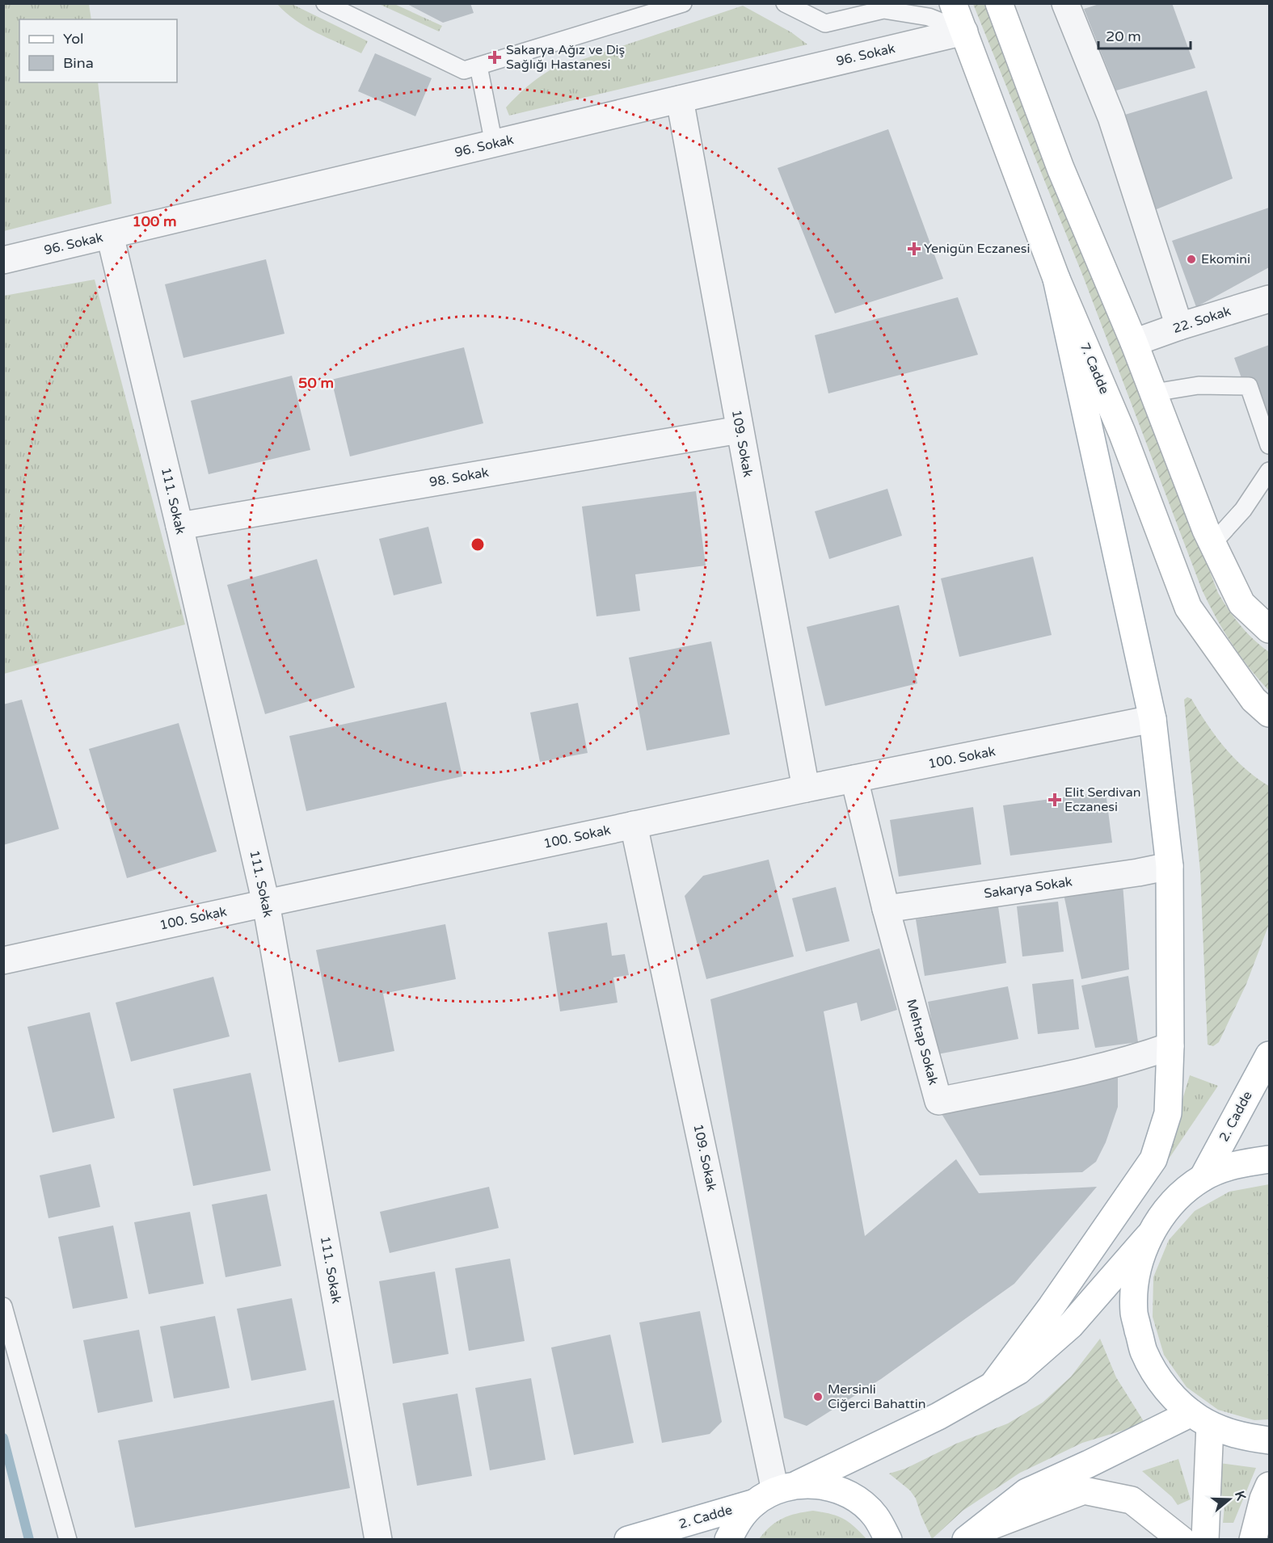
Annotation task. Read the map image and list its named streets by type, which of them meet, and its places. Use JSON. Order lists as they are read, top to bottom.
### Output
{
  "streets": {
    "main road": ["7. Cadde", "2. Cadde"],
    "street": [
      "96. Sokak",
      "22. Sokak",
      "109. Sokak",
      "98. Sokak",
      "111. Sokak",
      "100. Sokak",
      "Sakarya Sokak",
      "Mehtap Sokak"
    ]
  },
  "crossings": [
    ["96. Sokak", "7. Cadde"],
    ["96. Sokak", "109. Sokak"],
    ["96. Sokak", "111. Sokak"],
    ["109. Sokak", "98. Sokak"],
    ["109. Sokak", "100. Sokak"],
    ["109. Sokak", "2. Cadde"],
    ["98. Sokak", "111. Sokak"],
    ["111. Sokak", "100. Sokak"],
    ["100. Sokak", "Mehtap Sokak"],
    ["Sakarya Sokak", "Mehtap Sokak"]
  ],
  "places": {
    "health": ["Sakarya Ağız ve Diş Sağlığı Hastanesi", "Yenigün Eczanesi", "Elit Serdivan Eczanesi"],
    "other": ["Ekomini", "Mersinli Ciğerci Bahattin"]
  },
  "legend": ["Yol", "Bina"],
  "scale_bar": "20 m",
  "north": "right",
  "rings": ["100 m", "50 m"]
}
